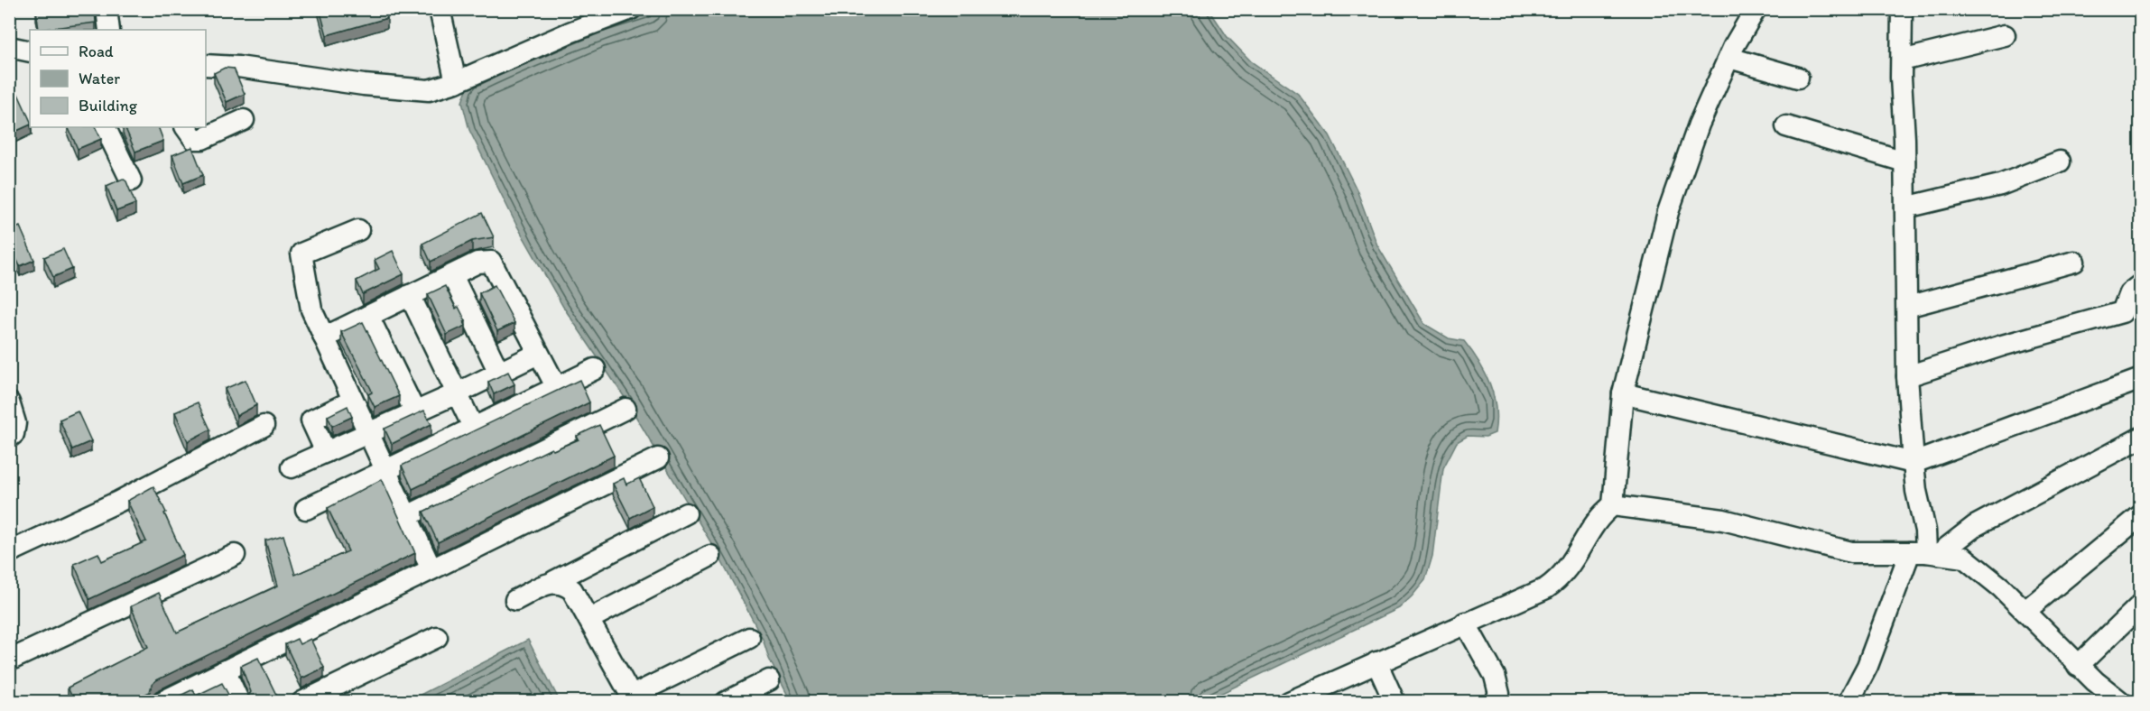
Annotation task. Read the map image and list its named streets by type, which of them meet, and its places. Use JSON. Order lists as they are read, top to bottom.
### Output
{
  "legend": ["Road", "Water", "Building"]
}
